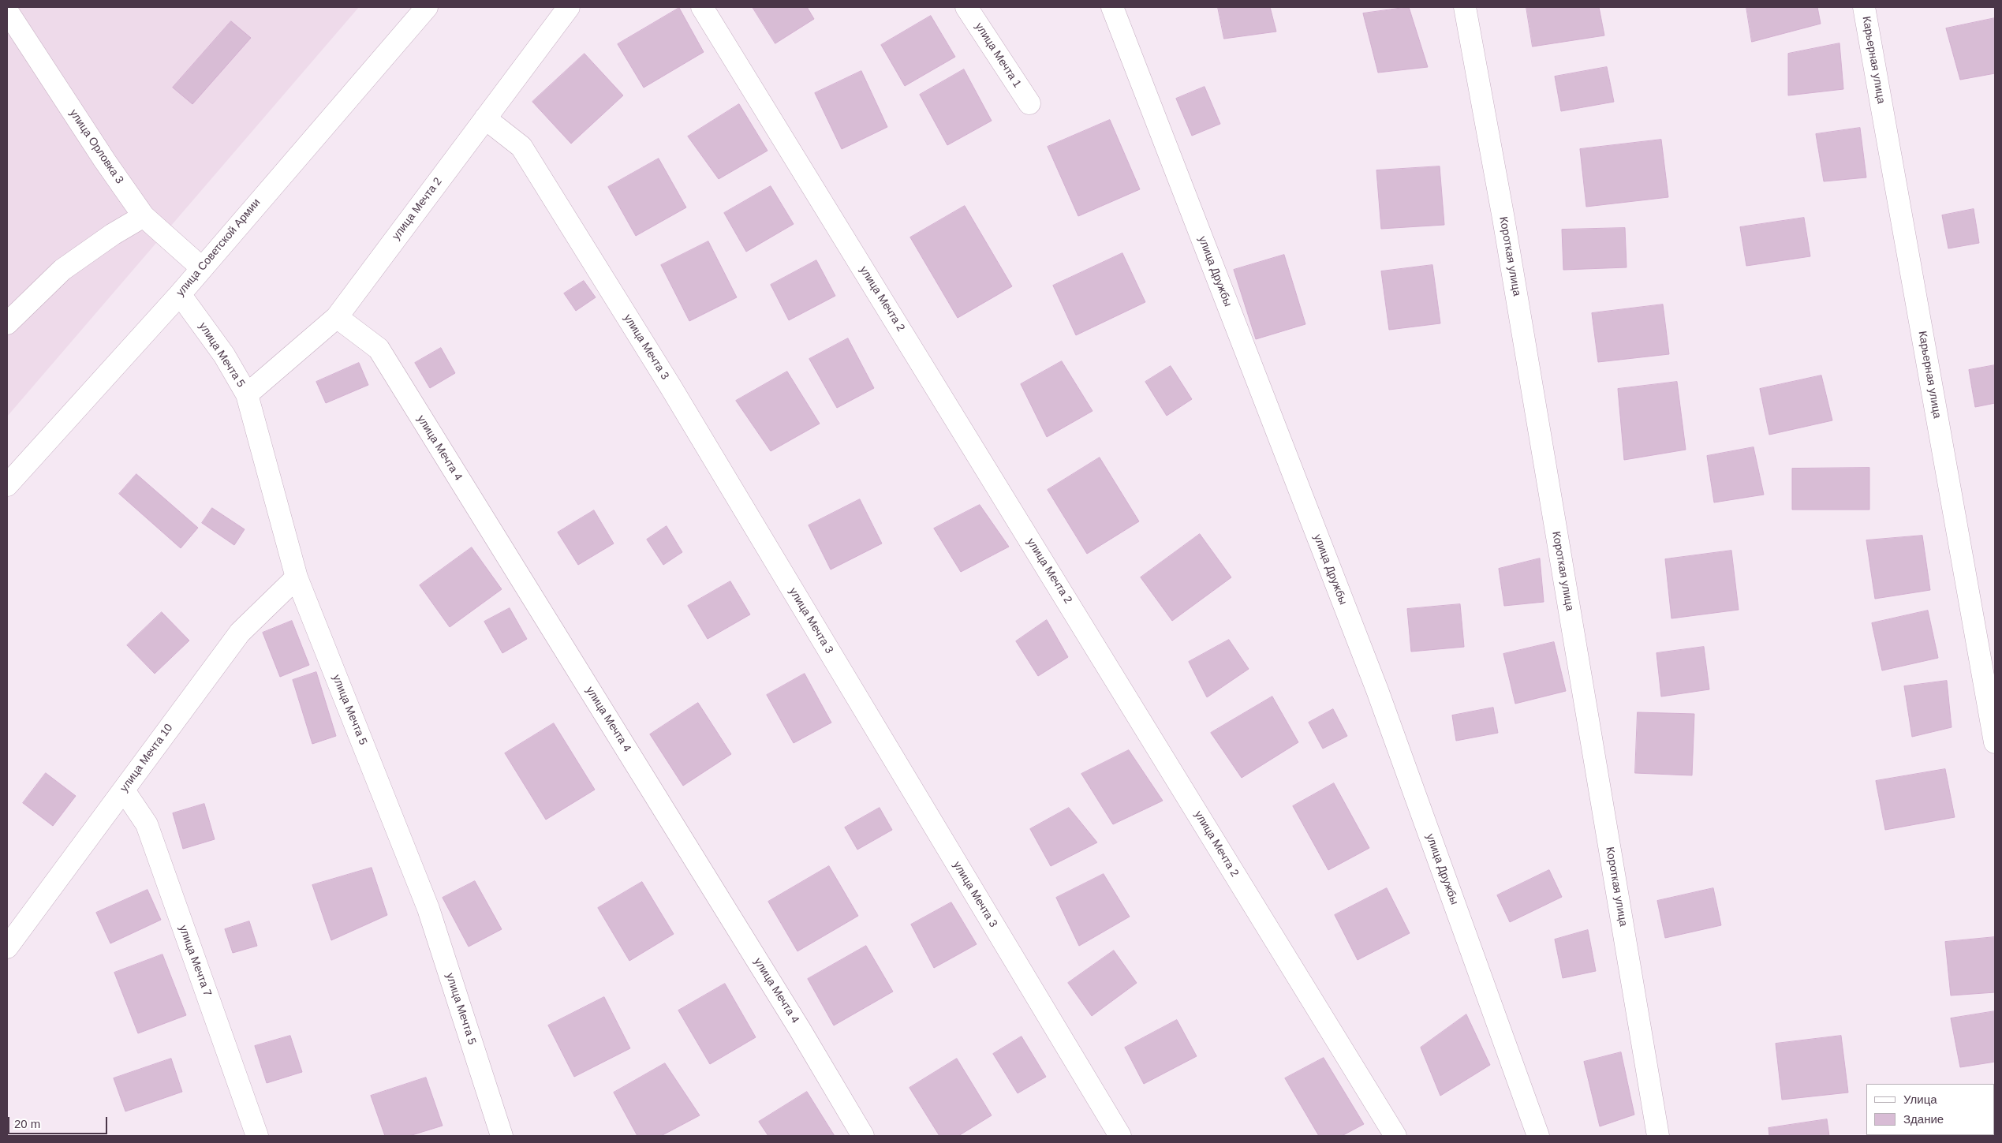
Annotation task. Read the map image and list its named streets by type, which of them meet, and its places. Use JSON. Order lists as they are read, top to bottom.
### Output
{
  "streets": {
    "street": [
      "улица Мечта 1",
      "Карьерная улица",
      "улица Орловка 3",
      "улица Мечта 2",
      "улица Советской Армии",
      "Короткая улица",
      "улица Дружбы",
      "улица Мечта 3",
      "улица Мечта 5",
      "улица Мечта 4",
      "улица Мечта 10",
      "улица Мечта 7"
    ]
  },
  "crossings": [
    ["улица Орловка 3", "улица Советской Армии"],
    ["улица Мечта 2", "улица Мечта 3"],
    ["улица Мечта 2", "улица Мечта 5"],
    ["улица Мечта 2", "улица Мечта 4"],
    ["улица Советской Армии", "улица Мечта 5"],
    ["улица Мечта 5", "улица Мечта 10"],
    ["улица Мечта 10", "улица Мечта 7"]
  ],
  "legend": ["Улица", "Здание"],
  "scale_bar": "20 m"
}
